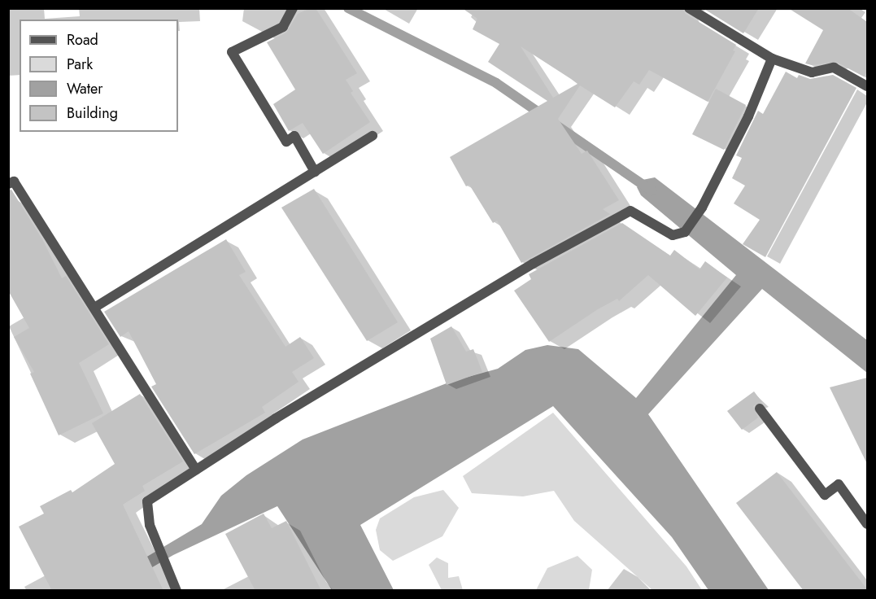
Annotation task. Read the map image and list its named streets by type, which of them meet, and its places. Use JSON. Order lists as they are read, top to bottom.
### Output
{
  "legend": [
    "Road",
    "Park",
    "Water",
    "Building"
  ]
}
